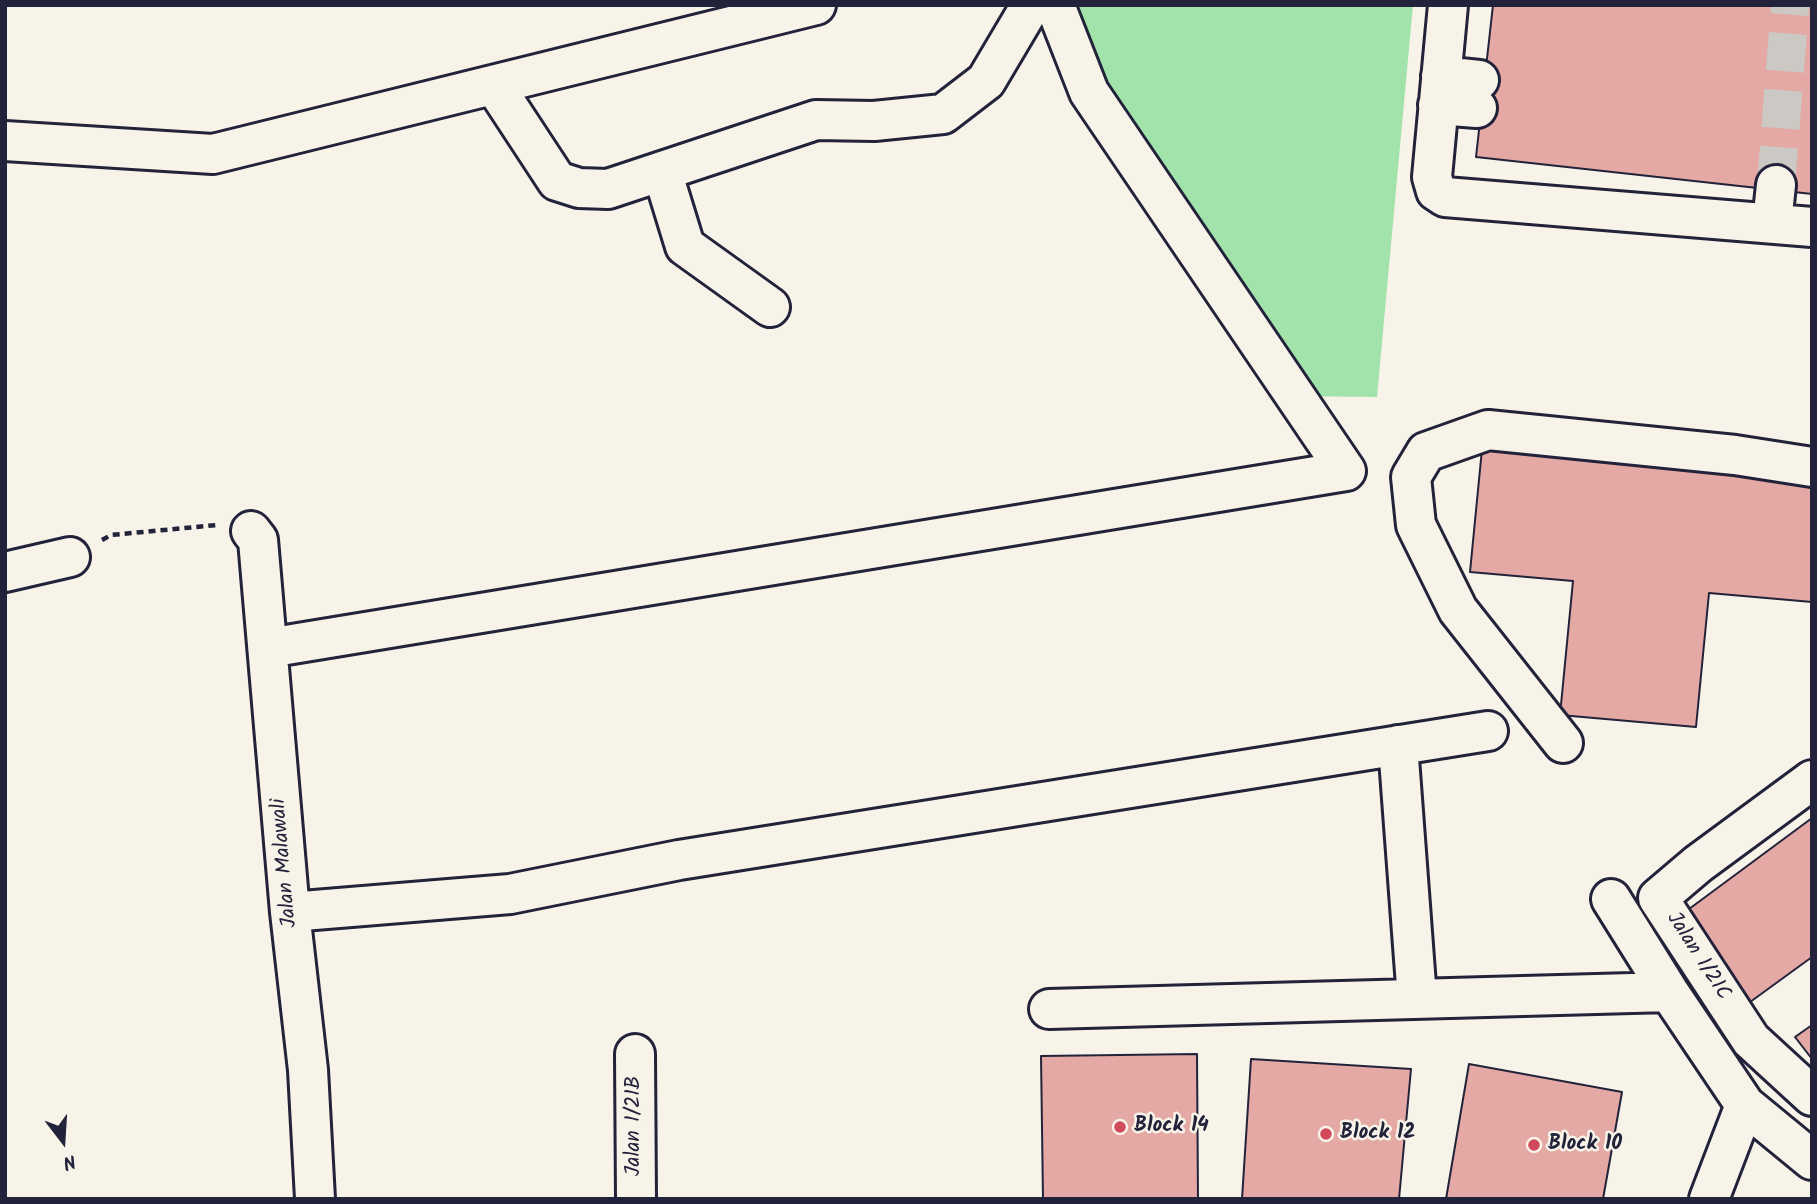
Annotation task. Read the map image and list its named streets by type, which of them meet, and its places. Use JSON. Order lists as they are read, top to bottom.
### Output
{
  "streets": {
    "street": ["Jalan Malawali", "Jalan 1/21C", "Jalan 1/21B"]
  },
  "places": ["Block 14", "Block 12", "Block 10"],
  "north": "bottom"
}
